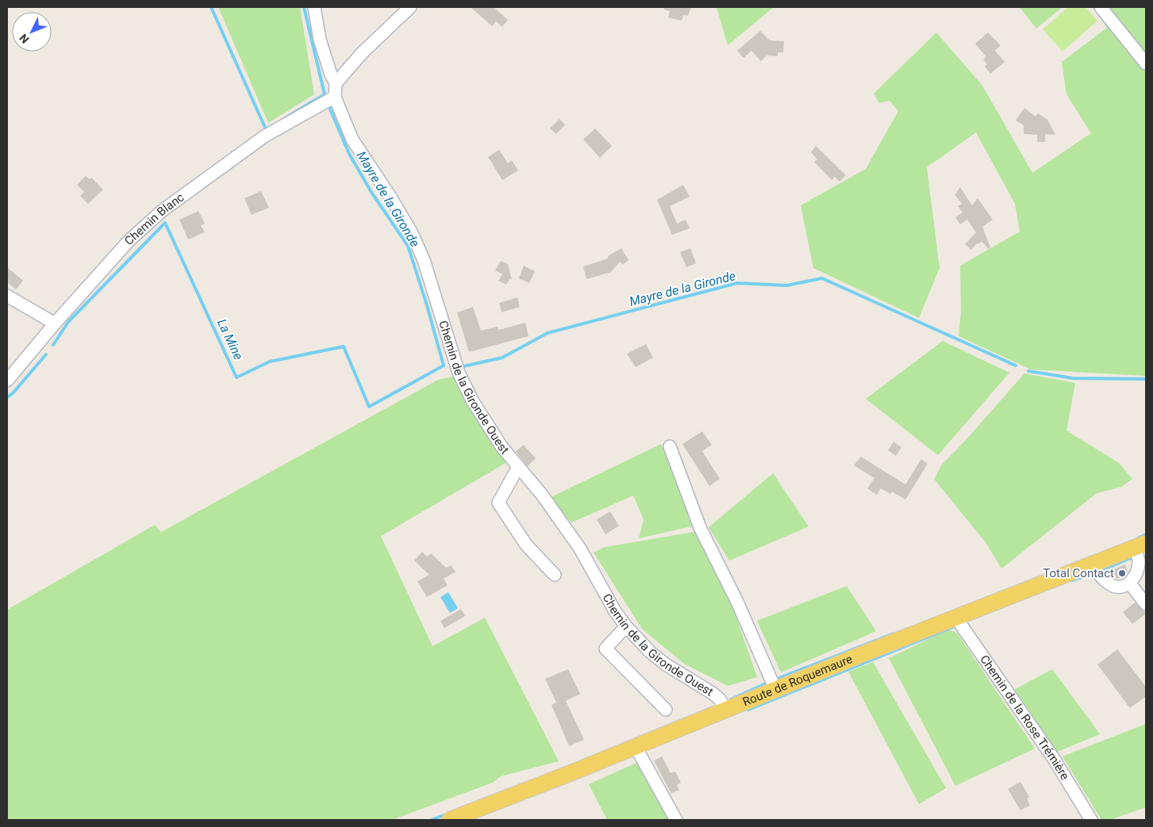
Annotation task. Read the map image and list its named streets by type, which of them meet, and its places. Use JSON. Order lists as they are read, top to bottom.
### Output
{
  "streets": {
    "main road": ["Route de Roquemaure"],
    "street": ["Chemin Blanc", "Chemin de la Gironde Ouest", "Chemin de la Rose Trémière"]
  },
  "crossings": [
    ["Chemin Blanc", "Chemin de la Gironde Ouest"],
    ["Chemin de la Gironde Ouest", "Route de Roquemaure"],
    ["Route de Roquemaure", "Chemin de la Rose Trémière"]
  ],
  "water": ["Mayre de la Gironde", "La Mine"],
  "places": ["Total Contact"],
  "north": "bottom left"
}
